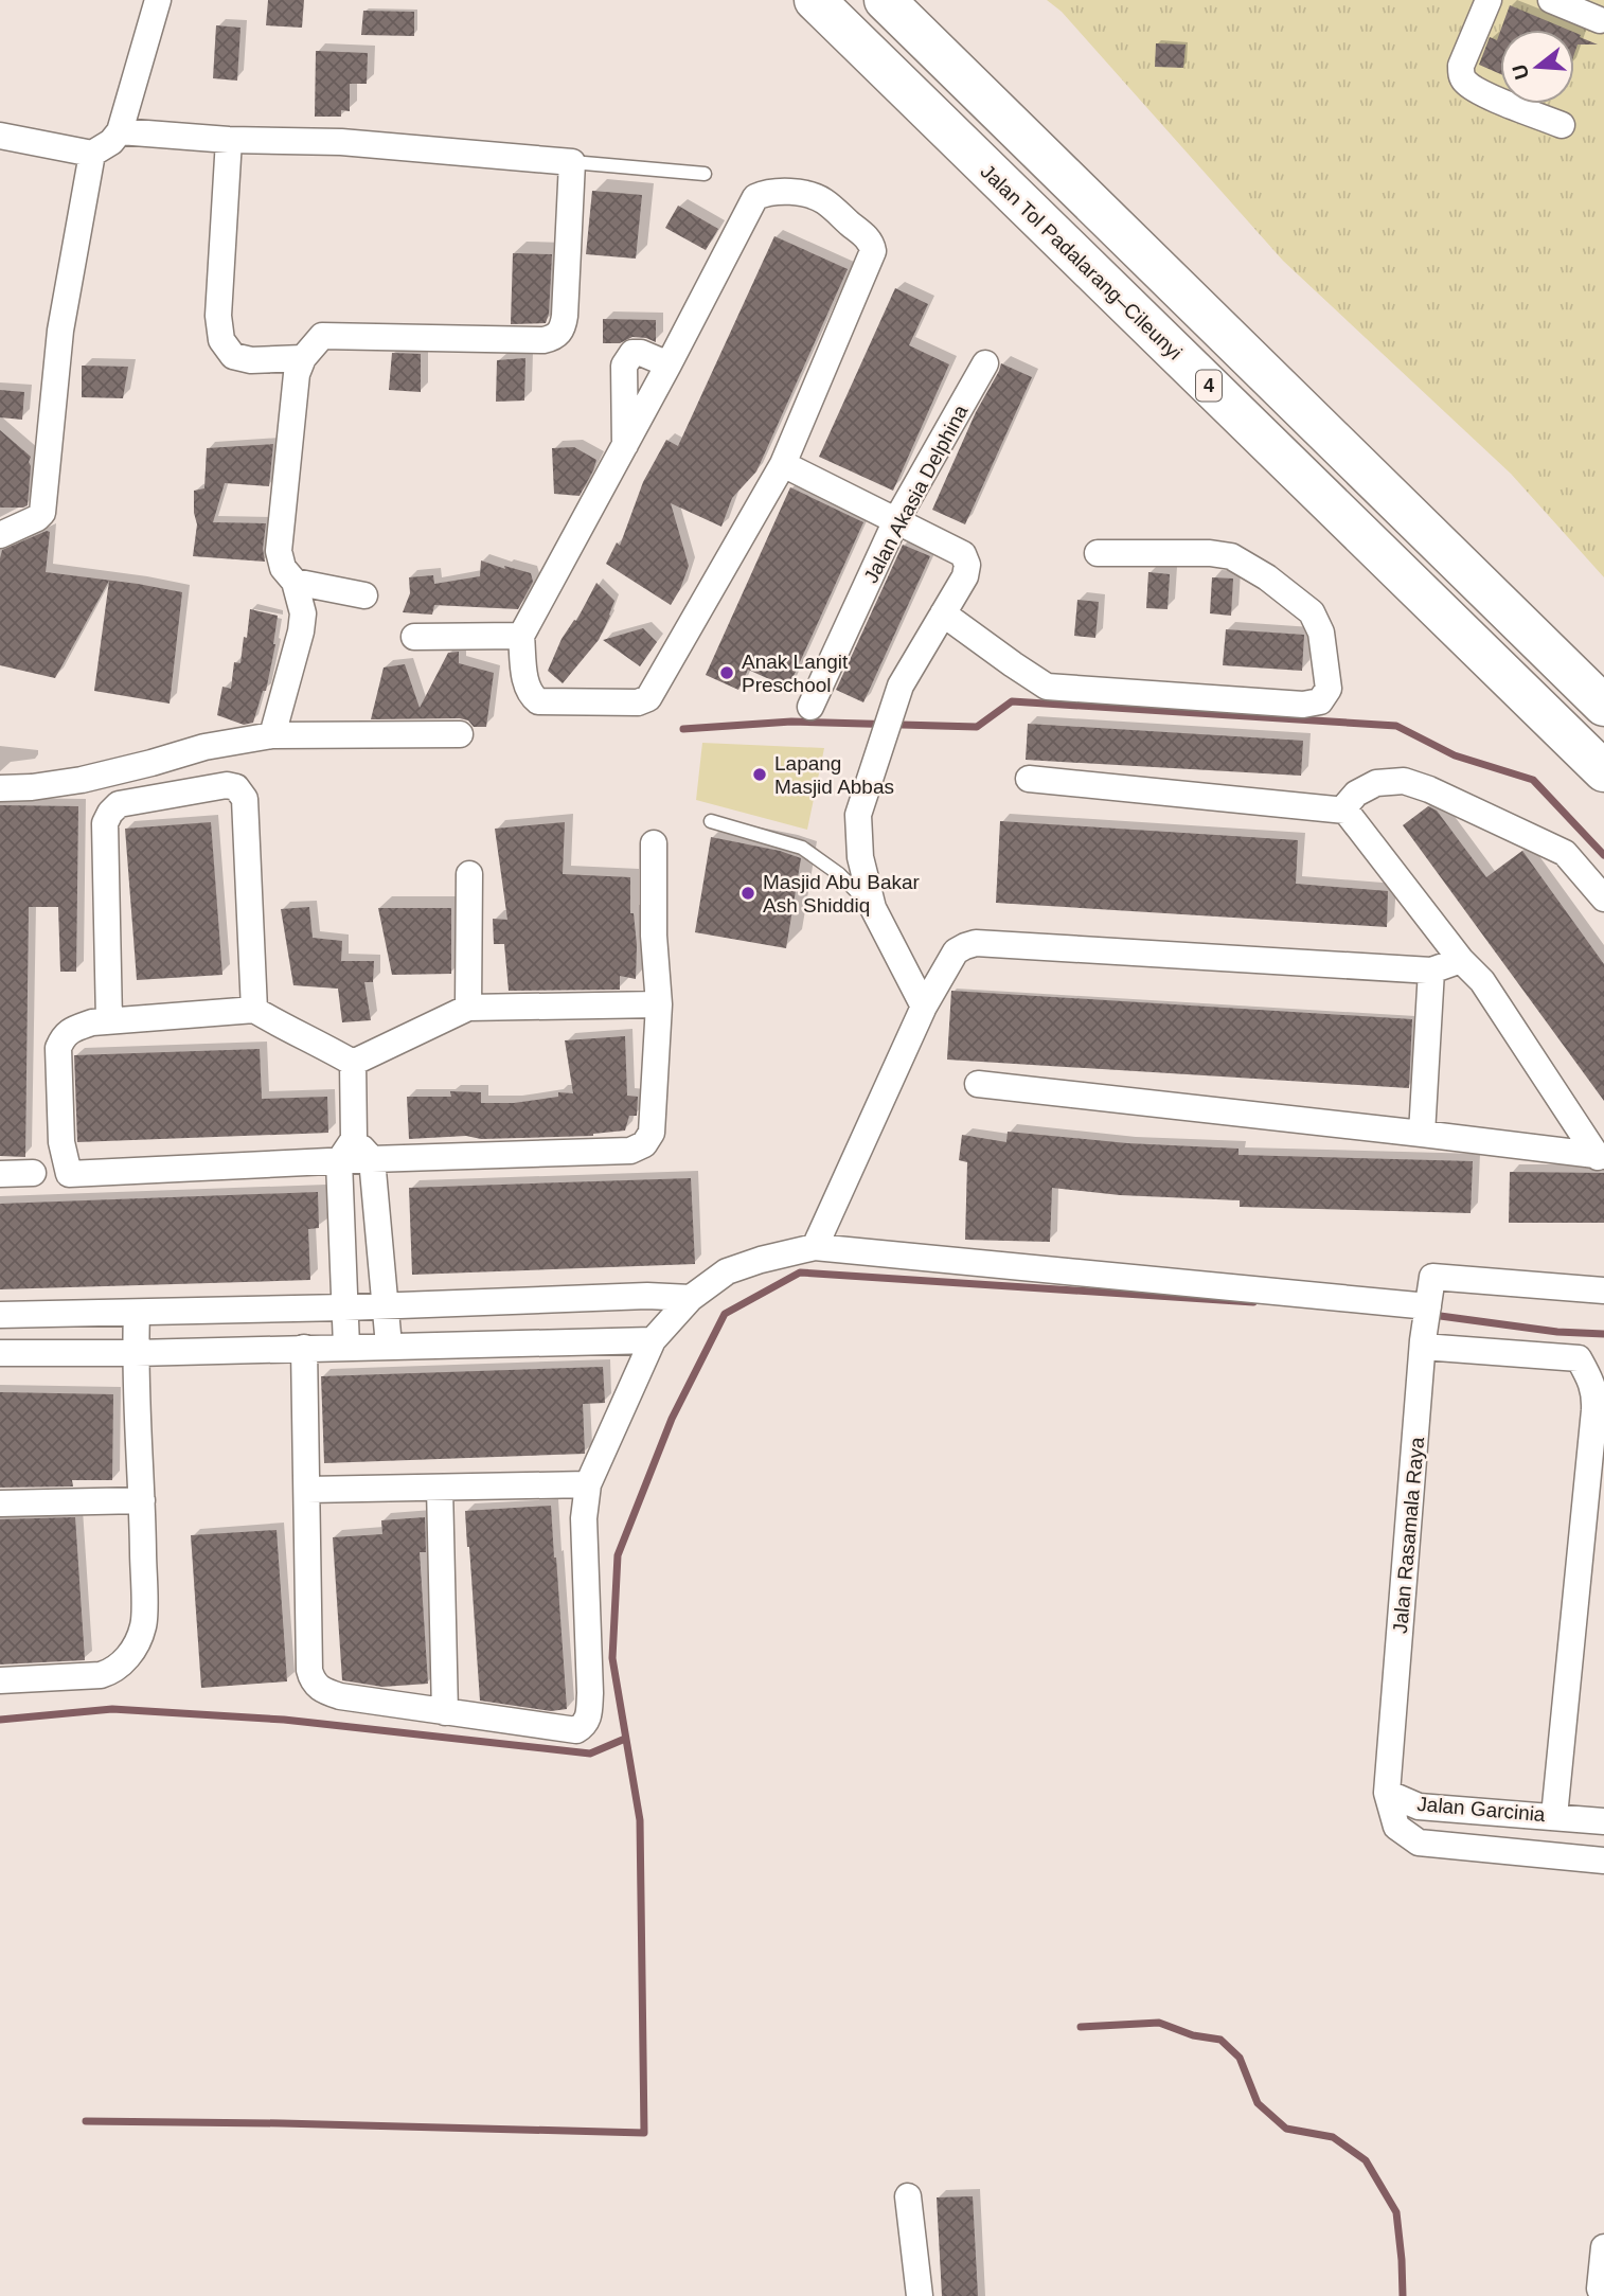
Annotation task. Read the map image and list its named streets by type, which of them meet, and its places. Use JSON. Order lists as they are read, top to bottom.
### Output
{
  "streets": {
    "highway": ["Jalan Tol Padalarang–Cileunyi", "4"],
    "street": ["Jalan Akasia Delphina", "Jalan Rasamala Raya", "Jalan Garcinia"]
  },
  "crossings": [
    ["Jalan Rasamala Raya", "Jalan Garcinia"]
  ],
  "places": ["Anak Langit Preschool", "Lapang Masjid Abbas", "Masjid Abu Bakar Ash Shiddiq"],
  "north": "left"
}
